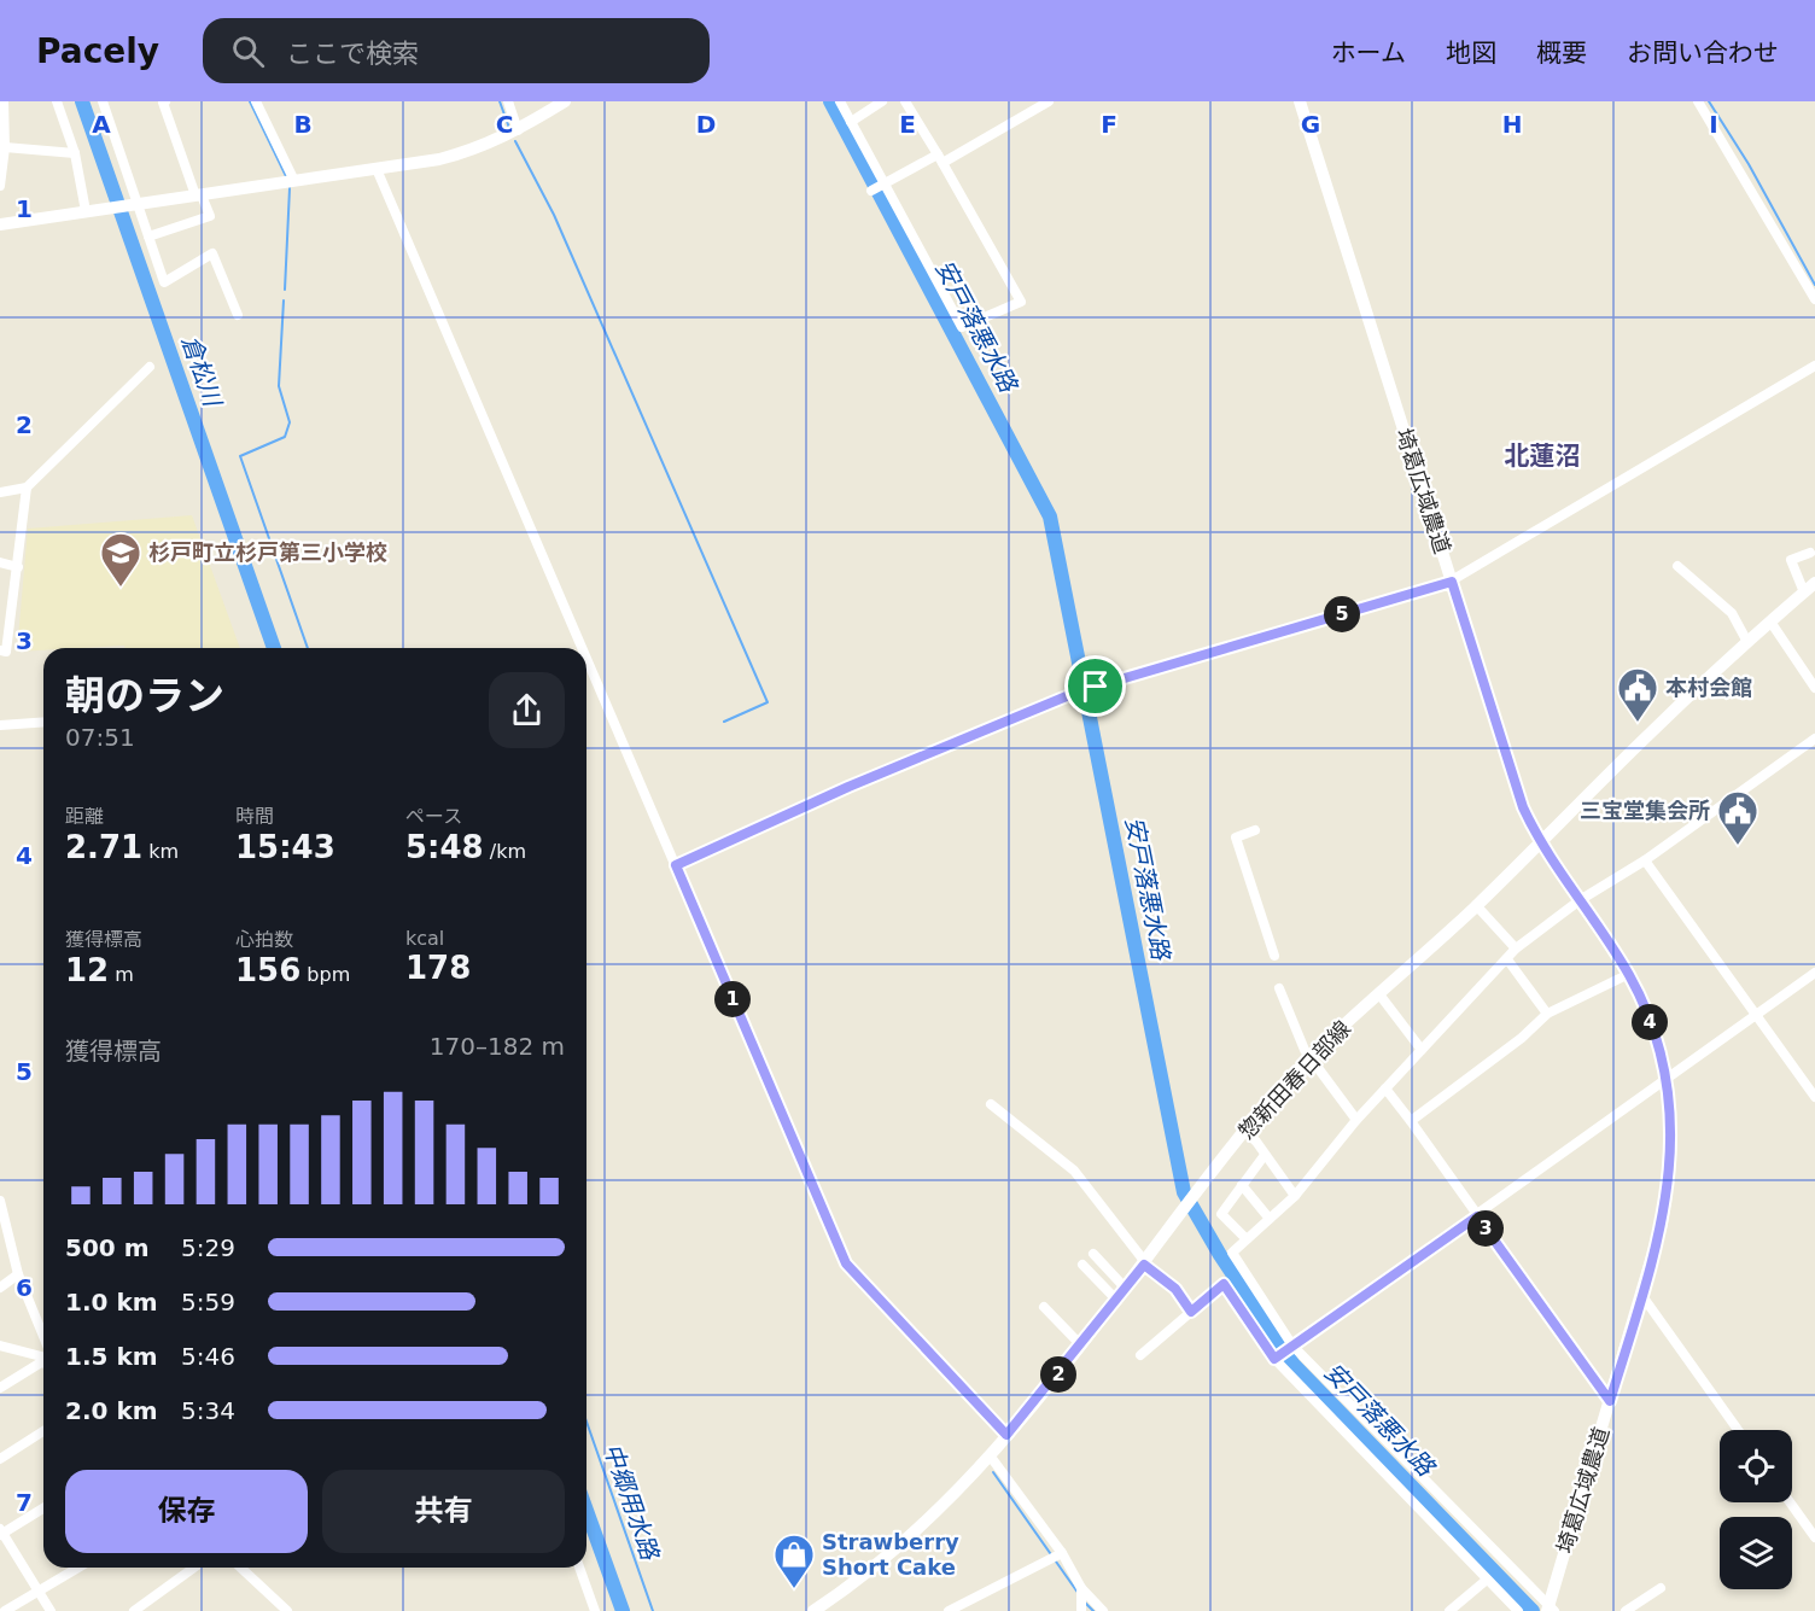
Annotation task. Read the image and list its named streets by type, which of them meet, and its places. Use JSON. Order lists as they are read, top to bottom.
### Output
{
  "streets": {
    "street": ["埼葛広域農道", "惣新田春日部線"]
  },
  "crossings": [
    ["埼葛広域農道", "惣新田春日部線"]
  ],
  "districts": ["北蓮沼"],
  "water": ["安戸落悪水路", "倉松川", "中郷用水路"],
  "places": {
    "school or university": ["杉戸町立杉戸第三小学校"],
    "public building": ["本村会館", "三宝堂集会所"],
    "shop": ["Strawberry Short Cake"]
  },
  "page": {
    "header": "Pacely",
    "search": "ここで検索",
    "nav": [
      "ホーム",
      "地図",
      "概要",
      "お問い合わせ"
    ],
    "pins": [
      "5",
      "1",
      "4",
      "3",
      "2"
    ],
    "heading": ["朝のラン", "07:51"],
    "stats": [
      ["距離", "2.71 km"],
      ["時間", "15:43"],
      ["ペース", "5:48 /km"],
      ["獲得標高", "12 m"],
      ["心拍数", "156 bpm"],
      ["kcal", "178"]
    ],
    "chart": ["獲得標高", "170–182 m"],
    "list": [
      {
        "name": "500 m",
        "note": "5:29"
      },
      {
        "name": "1.0 km",
        "note": "5:59"
      },
      {
        "name": "1.5 km",
        "note": "5:46"
      },
      {
        "name": "2.0 km",
        "note": "5:34"
      }
    ],
    "buttons": ["保存", "共有"]
  },
  "grid": {
    "columns": [
      "A",
      "B",
      "C",
      "D",
      "E",
      "F",
      "G",
      "H",
      "I"
    ],
    "rows": [
      "1",
      "2",
      "3",
      "4",
      "5",
      "6",
      "7"
    ]
  }
}
